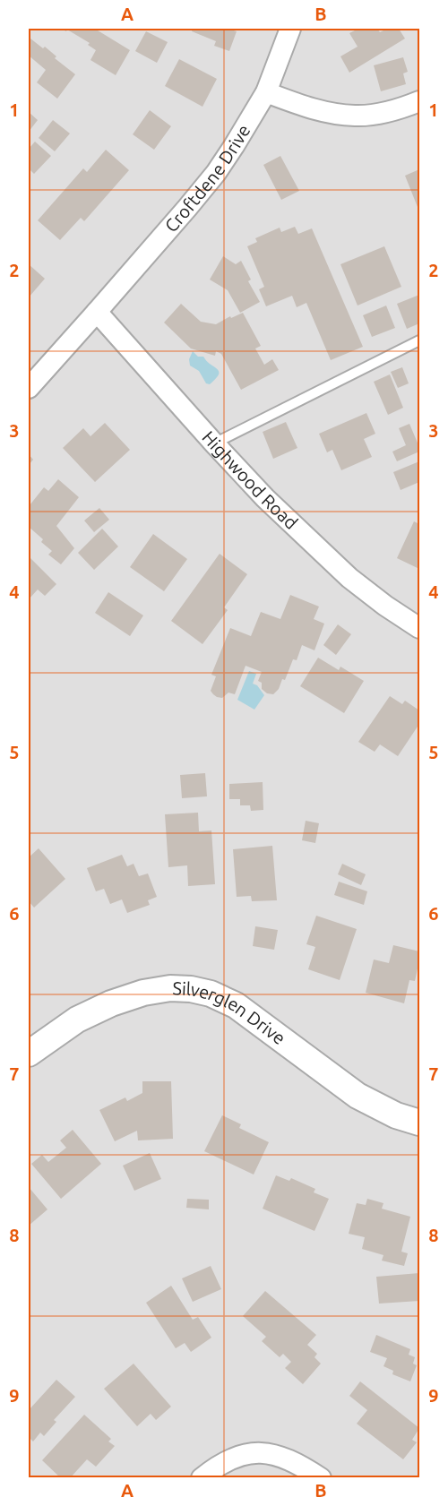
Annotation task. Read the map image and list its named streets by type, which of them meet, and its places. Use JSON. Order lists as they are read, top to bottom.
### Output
{
  "streets": {
    "street": ["Croftdene Drive", "Highwood Road", "Silverglen Drive"]
  },
  "crossings": [
    ["Croftdene Drive", "Highwood Road"]
  ],
  "grid": {
    "columns": ["A", "B"],
    "rows": [
      "1",
      "2",
      "3",
      "4",
      "5",
      "6",
      "7",
      "8",
      "9"
    ]
  }
}
